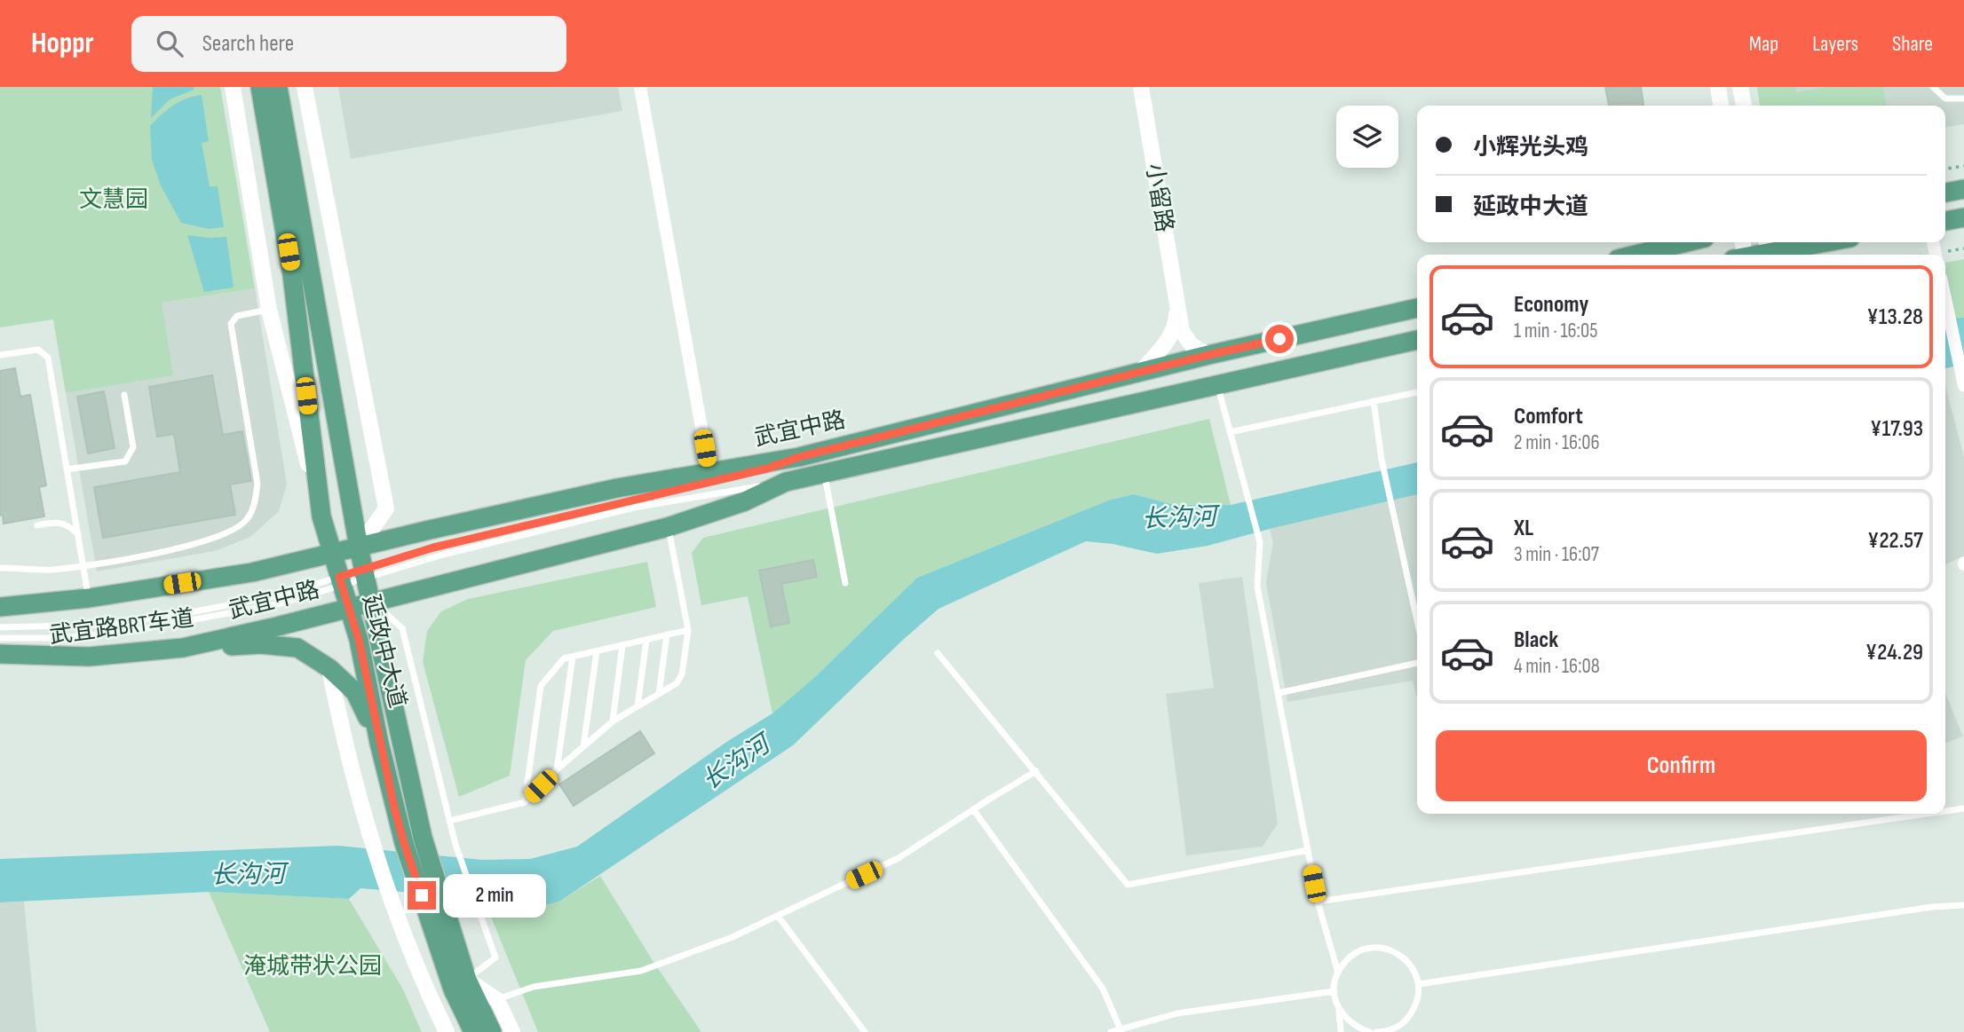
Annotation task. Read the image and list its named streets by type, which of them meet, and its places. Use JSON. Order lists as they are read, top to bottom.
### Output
{
  "streets": {
    "main road": ["武宜中路", "延政中大道"],
    "street": ["小留路"],
    "lane": ["武宜路BRT车道"]
  },
  "crossings": [
    ["小留路", "武宜中路"],
    ["武宜中路", "武宜路BRT车道"],
    ["武宜中路", "延政中大道"],
    ["武宜路BRT车道", "延政中大道"]
  ],
  "water": ["长沟河"],
  "parks": ["文慧园", "淹城带状公园"],
  "page": {
    "header": "Hoppr",
    "search": "Search here",
    "nav": ["Map", "Layers", "Share"],
    "banner": ["小辉光头鸡", "延政中大道"],
    "list": [
      {
        "name": "Economy",
        "note": "1 min · 16:05",
        "value": "¥13.28"
      },
      {
        "name": "Comfort",
        "note": "2 min · 16:06",
        "value": "¥17.93"
      },
      {
        "name": "XL",
        "note": "3 min · 16:07",
        "value": "¥22.57"
      },
      {
        "name": "Black",
        "note": "4 min · 16:08",
        "value": "¥24.29"
      }
    ],
    "buttons": "Confirm",
    "bubble": "2 min"
  }
}
